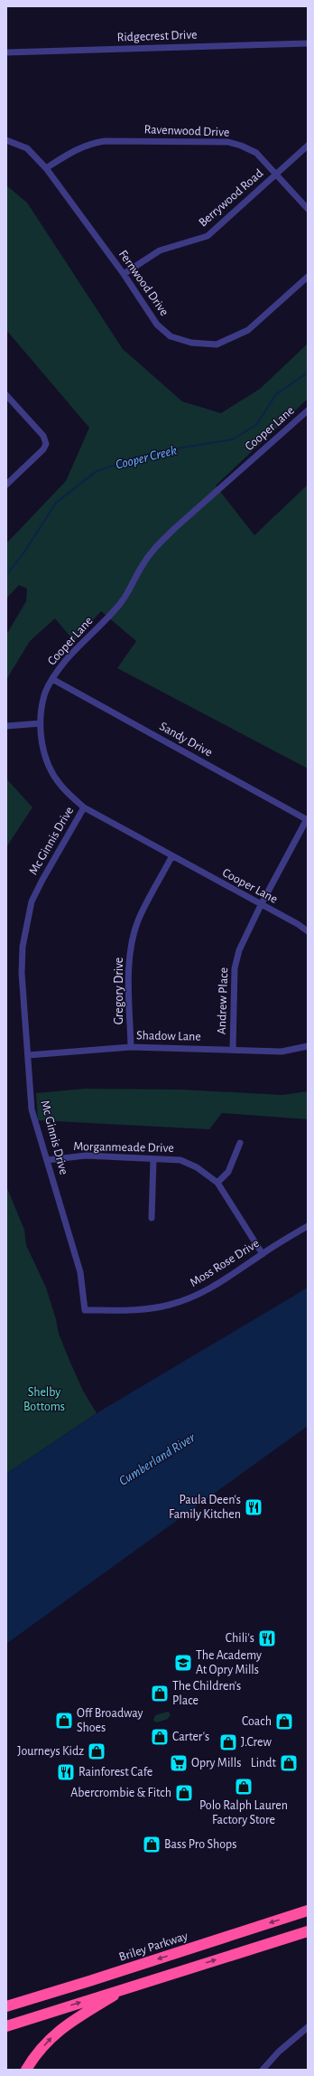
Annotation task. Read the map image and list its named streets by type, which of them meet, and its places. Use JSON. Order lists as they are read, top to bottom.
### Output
{
  "streets": {
    "highway": ["Briley Parkway"],
    "street": [
      "Ridgecrest Drive",
      "Ravenwood Drive",
      "Berrywood Road",
      "Fernwood Drive",
      "Cooper Lane",
      "Sandy Drive",
      "Mc Ginnis Drive",
      "Gregory Drive",
      "Andrew Place",
      "Shadow Lane",
      "Morganmeade Drive",
      "Moss Rose Drive"
    ]
  },
  "crossings": [
    ["Ravenwood Drive", "Berrywood Road"],
    ["Ravenwood Drive", "Fernwood Drive"],
    ["Berrywood Road", "Fernwood Drive"],
    ["Cooper Lane", "Sandy Drive"],
    ["Cooper Lane", "Mc Ginnis Drive"],
    ["Cooper Lane", "Gregory Drive"],
    ["Cooper Lane", "Andrew Place"],
    ["Sandy Drive", "Andrew Place"],
    ["Mc Ginnis Drive", "Shadow Lane"],
    ["Mc Ginnis Drive", "Morganmeade Drive"],
    ["Mc Ginnis Drive", "Moss Rose Drive"],
    ["Gregory Drive", "Shadow Lane"],
    ["Andrew Place", "Shadow Lane"],
    ["Morganmeade Drive", "Moss Rose Drive"]
  ],
  "water": ["Cooper Creek", "Cumberland River"],
  "parks": ["Shelby Bottoms"],
  "places": {
    "restaurant": ["Paula Deen's Family Kitchen", "Chili's", "Rainforest Cafe"],
    "school or university": ["The Academy At Opry Mills"],
    "shop": [
      "The Children's Place",
      "Off Broadway Shoes",
      "Coach",
      "Carter's",
      "J.Crew",
      "Journeys Kidz",
      "Lindt",
      "Polo Ralph Lauren Factory Store",
      "Abercrombie & Fitch",
      "Bass Pro Shops"
    ],
    "supermarket": ["Opry Mills"]
  }
}
